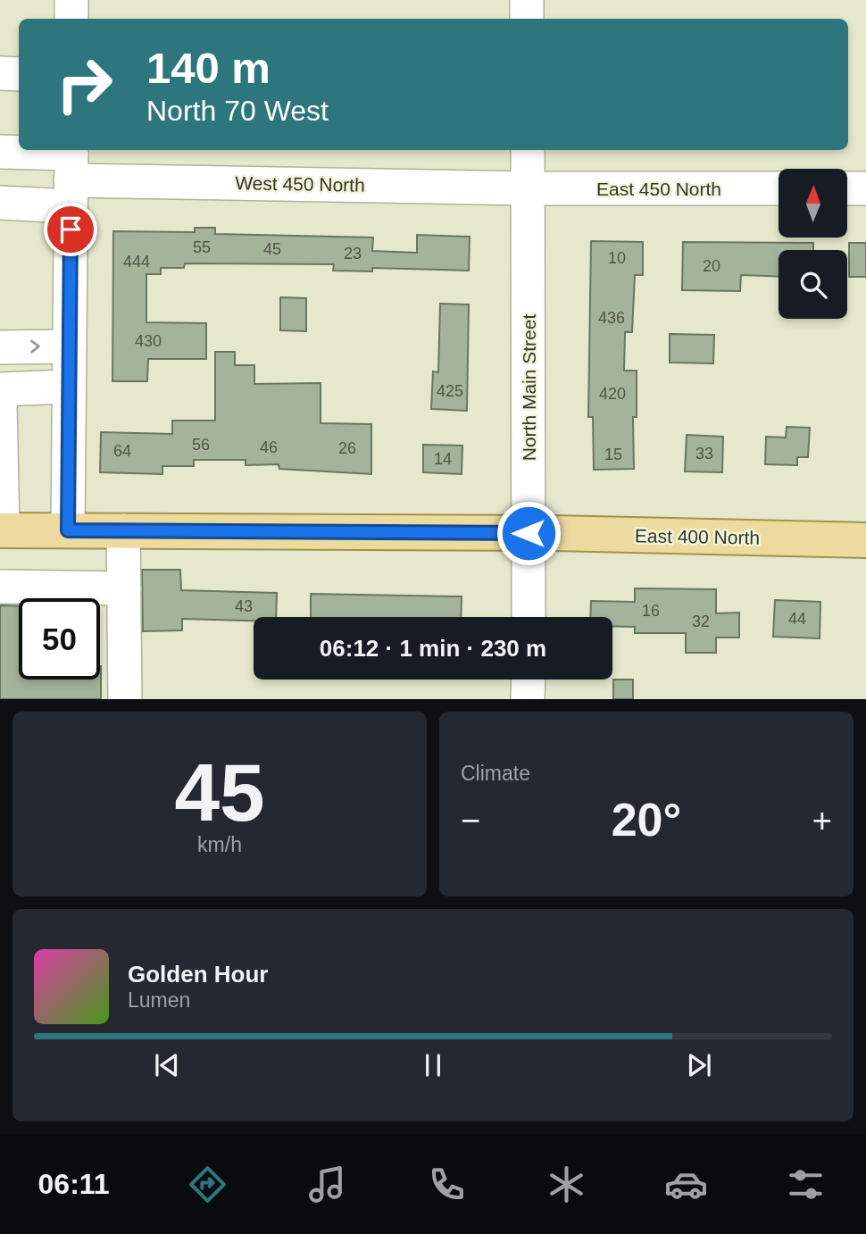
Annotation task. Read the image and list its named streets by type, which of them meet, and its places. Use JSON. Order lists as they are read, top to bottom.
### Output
{
  "streets": {
    "main road": ["East 400 North"],
    "street": ["West 450 North", "East 450 North", "North Main Street"]
  },
  "crossings": [
    ["West 450 North", "East 450 North"],
    ["West 450 North", "North Main Street"],
    ["East 450 North", "North Main Street"],
    ["North Main Street", "East 400 North"]
  ],
  "house_numbers": [
    "55",
    "45",
    "23",
    "10",
    "444",
    "20",
    "436",
    "430",
    "425",
    "420",
    "56",
    "46",
    "26",
    "64",
    "33",
    "15",
    "14",
    "43",
    "16",
    "44",
    "32"
  ],
  "north": "top",
  "page": {
    "turn": ["140 m", "North 70 West"],
    "limit": "50",
    "trip": "06:12 · 1 min · 230 m",
    "tile": [
      ["45", "km/h"],
      "Climate"
    ],
    "heat": ["−", "20°", "+"],
    "song": ["Golden Hour", "Lumen"],
    "tabs": "06:11"
  }
}
